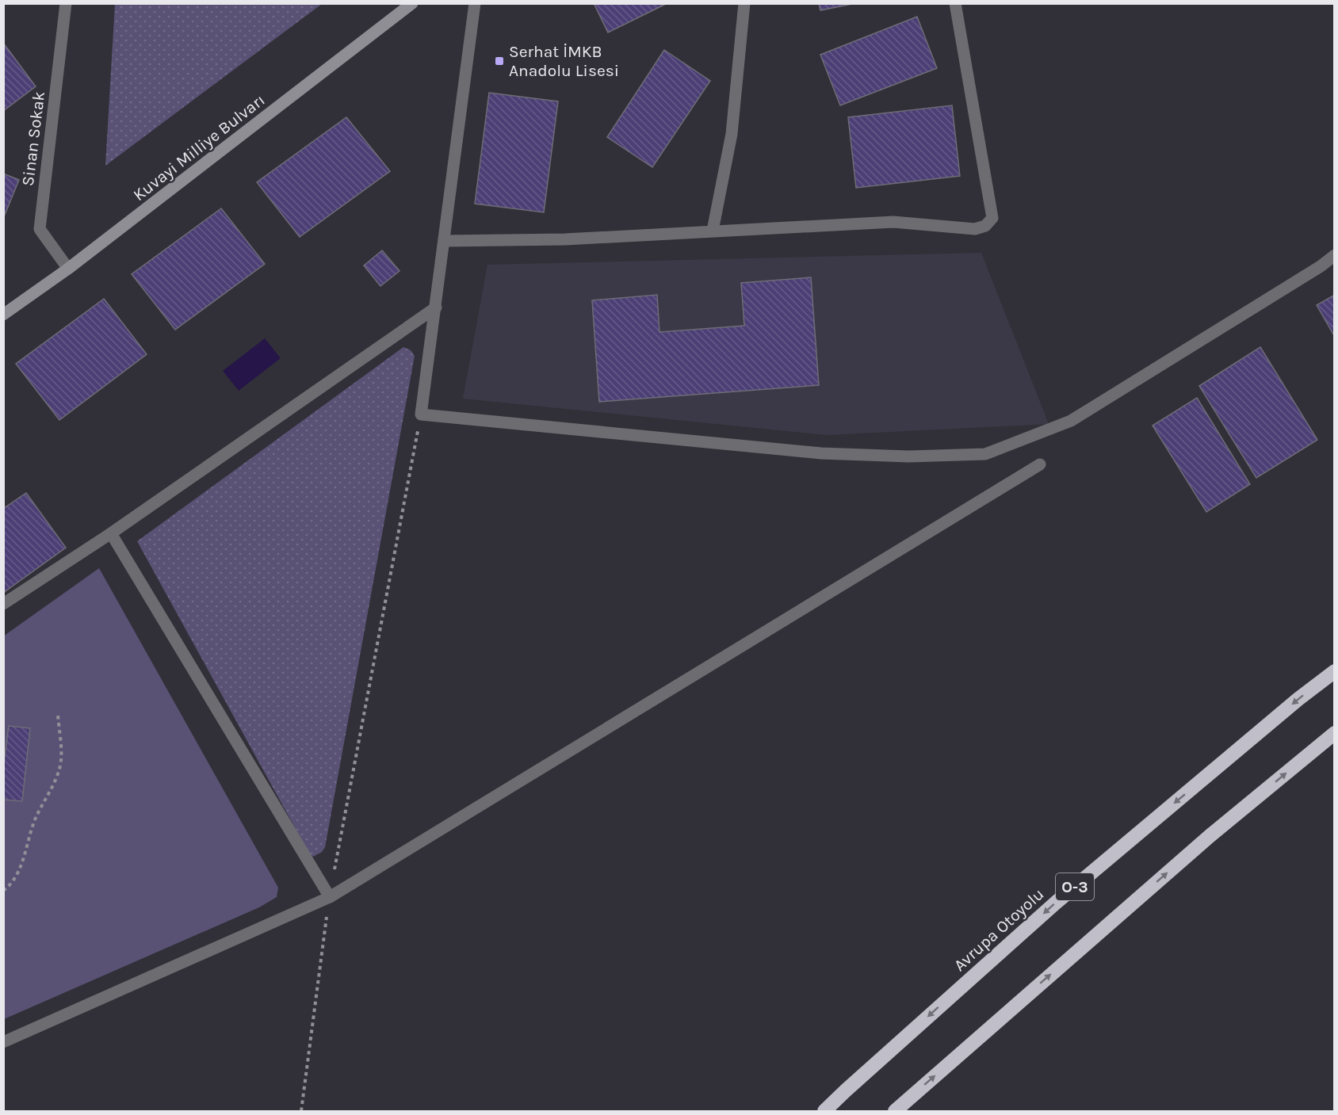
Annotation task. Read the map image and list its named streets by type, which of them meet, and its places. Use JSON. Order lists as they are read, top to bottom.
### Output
{
  "streets": {
    "highway": ["O-3", "Avrupa Otoyolu"],
    "main road": ["Kuvayi Milliye Bulvarı"],
    "street": ["Sinan Sokak"]
  },
  "crossings": [
    ["Sinan Sokak", "Kuvayi Milliye Bulvarı"]
  ],
  "places": {
    "transit": ["Serhat İMKB Anadolu Lisesi"]
  }
}
